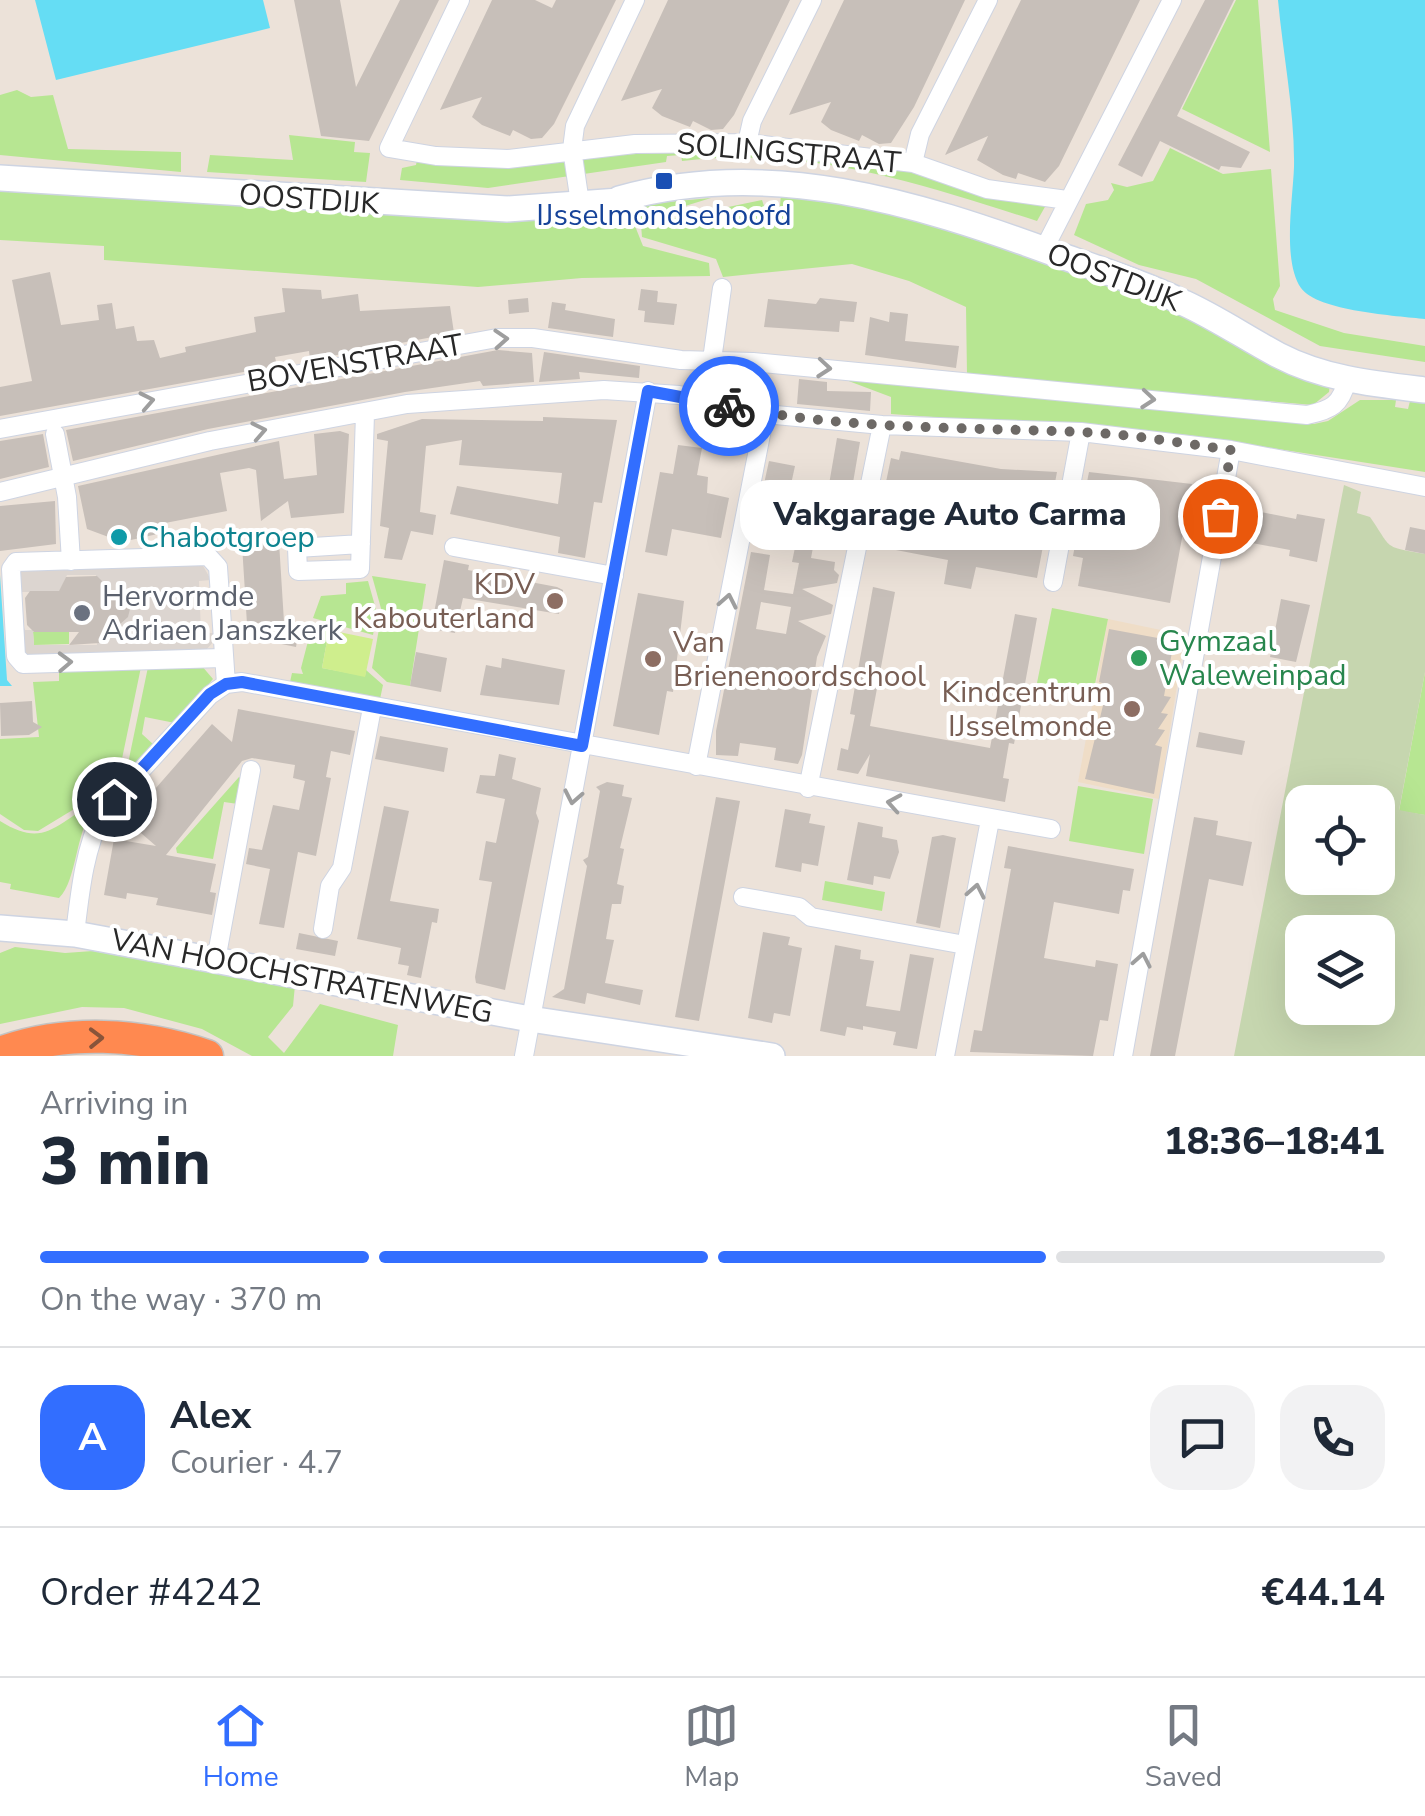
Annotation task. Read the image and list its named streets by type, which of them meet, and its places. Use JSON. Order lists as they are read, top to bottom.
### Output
{
  "streets": {
    "street": [
      "SOLINGSTRAAT",
      "OOSTDIJK",
      "BOVENSTRAAT",
      "VAN HOOCHSTRATENWEG"
    ]
  },
  "crossings": [
    ["OOSTDIJK", "BOVENSTRAAT"]
  ],
  "places": {
    "transit": ["IJsselmondsehoofd"],
    "other": [
      "Vakgarage Auto Carma",
      "Chabotgroep",
      "KDV Kabouterland",
      "Hervormde Adriaen Janszkerk",
      "Gymzaal Waleweinpad",
      "Van Brienenoordschool",
      "Kindcentrum IJsselmonde"
    ]
  },
  "page": {
    "bubble": "Vakgarage Auto Carma",
    "heading": ["3 min", "Arriving in", "18:36–18:41"],
    "panel": [
      "Alex",
      "Courier · 4.7",
      "Order #4242",
      "€44.14"
    ],
    "bar": "On the way · 370 m",
    "round": "A",
    "tabs": ["Home", "Map", "Saved"]
  }
}
